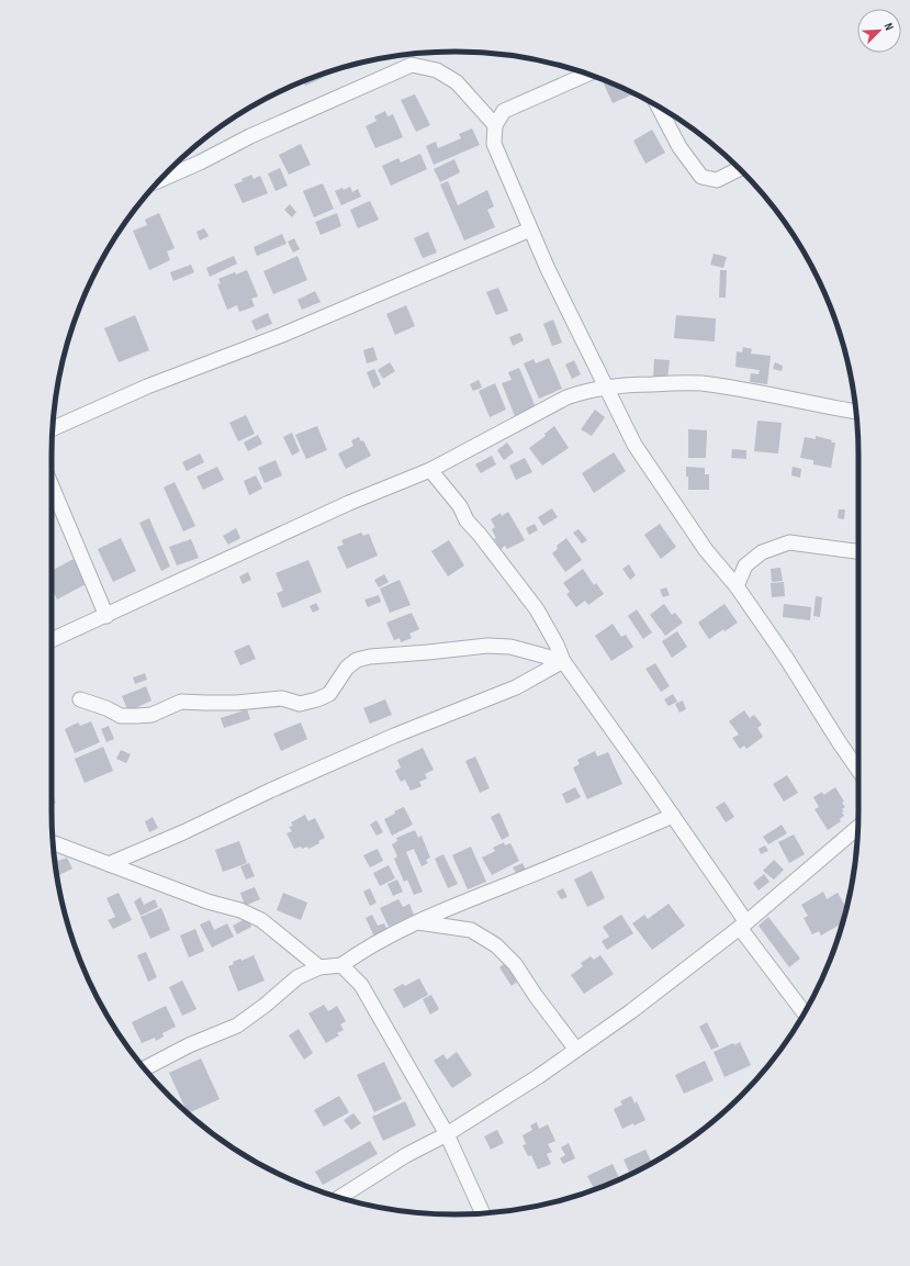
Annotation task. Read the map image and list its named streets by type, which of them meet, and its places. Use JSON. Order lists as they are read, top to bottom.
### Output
{
  "north": "top right"
}
